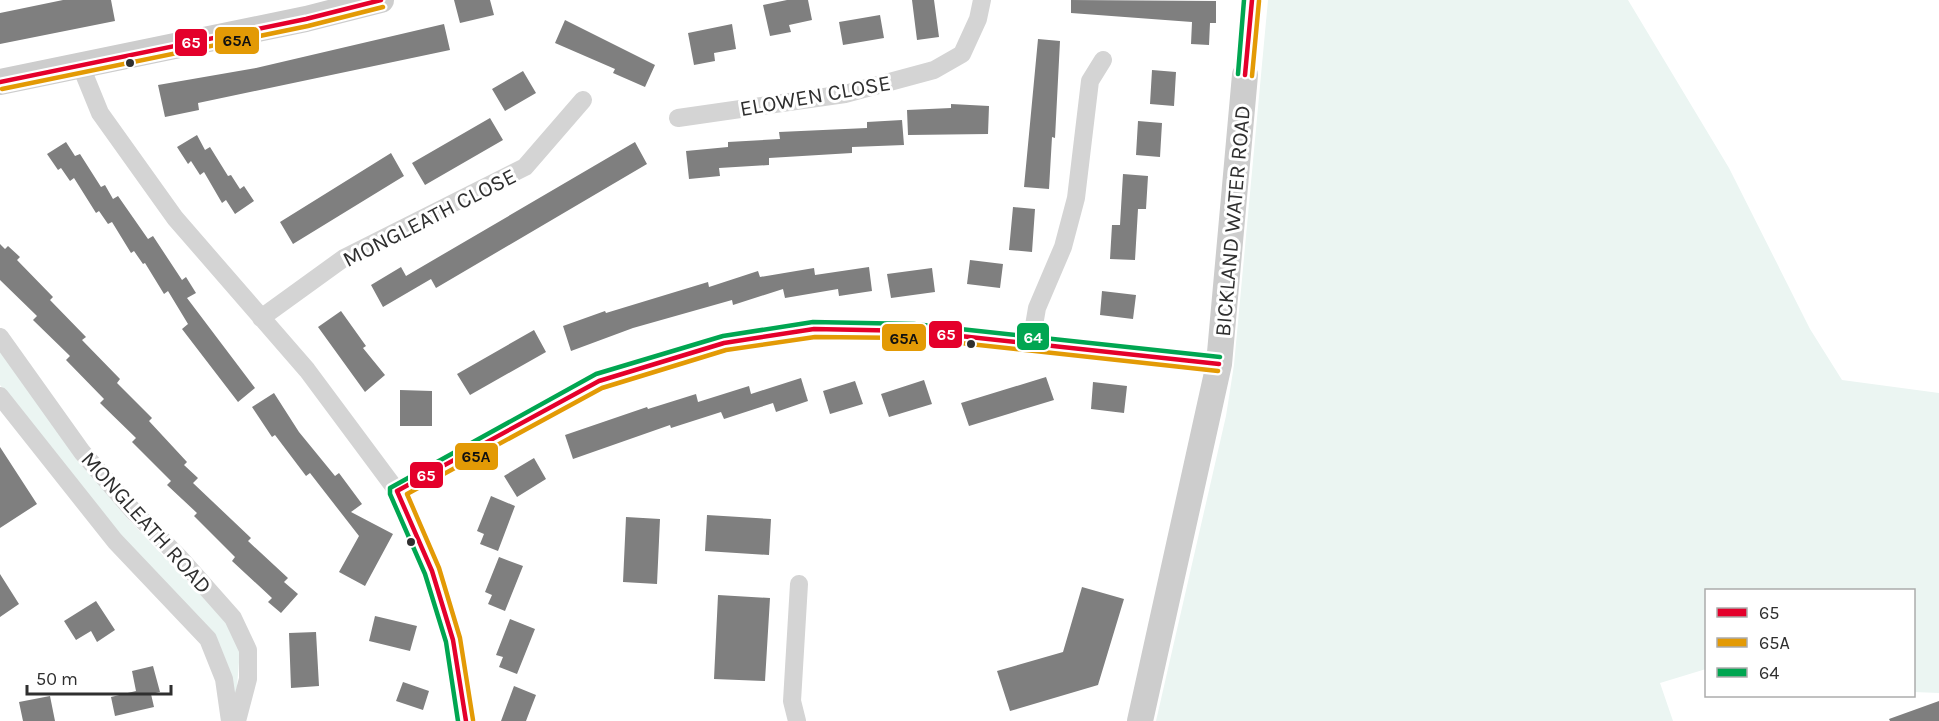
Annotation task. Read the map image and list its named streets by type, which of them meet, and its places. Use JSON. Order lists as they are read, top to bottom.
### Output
{
  "streets": {
    "street": [
      "ELOWEN CLOSE",
      "MONGLEATH CLOSE",
      "BICKLAND WATER ROAD",
      "MONGLEATH ROAD"
    ]
  },
  "lines": ["transit line 65", "transit line 64", "transit line 65A"],
  "legend": ["65", "65A", "64"],
  "scale_bar": "50 m"
}
